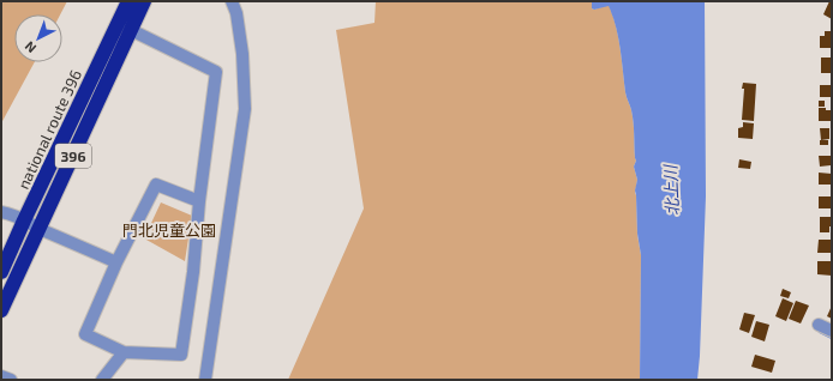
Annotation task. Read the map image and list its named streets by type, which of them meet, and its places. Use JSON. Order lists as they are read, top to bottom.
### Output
{
  "streets": {
    "highway": ["national route 396", "396"]
  },
  "water": ["北上川"],
  "parks": ["門北児童公園"],
  "north": "bottom left"
}
